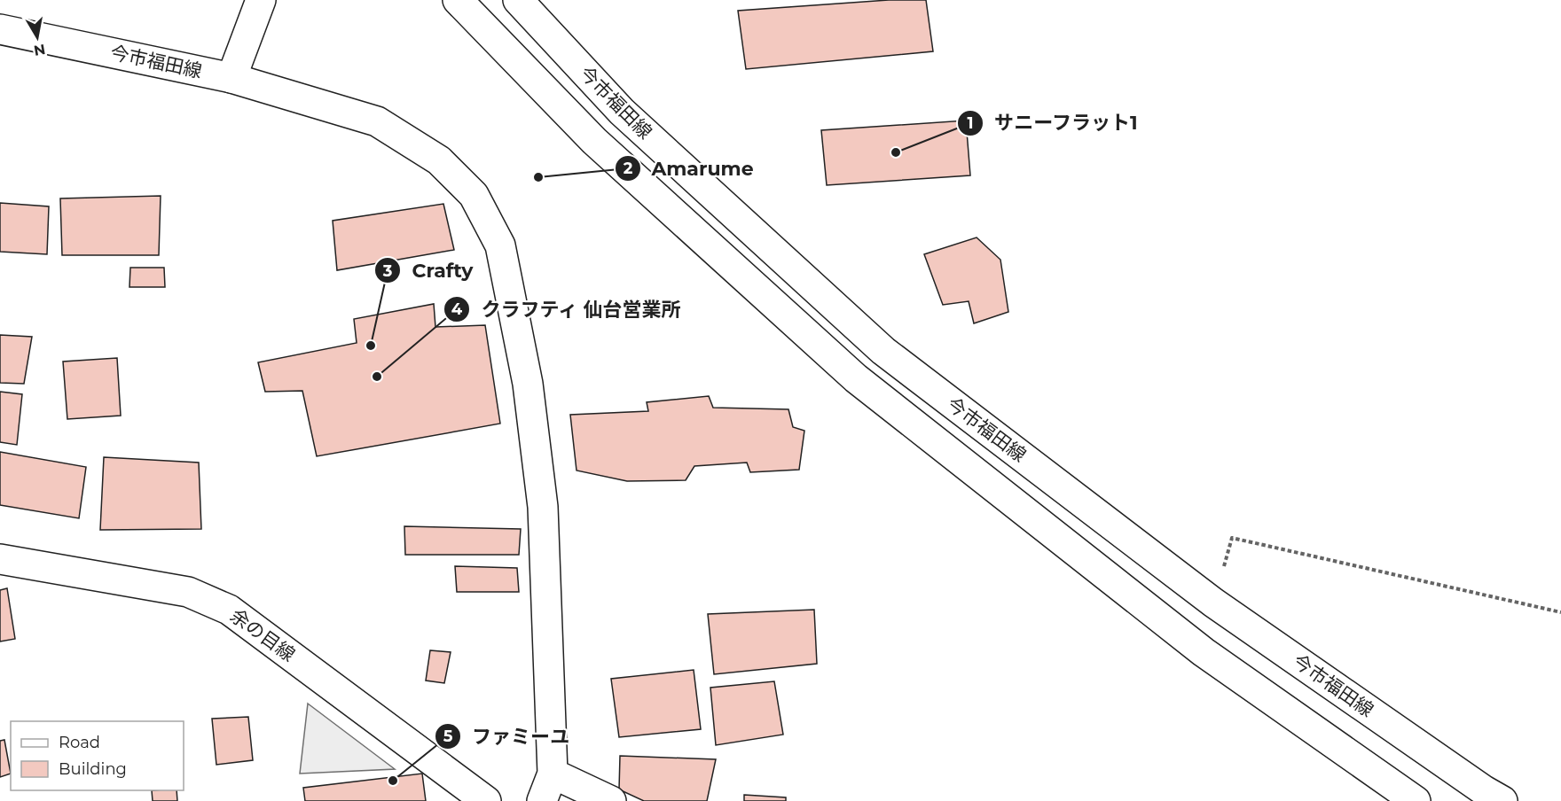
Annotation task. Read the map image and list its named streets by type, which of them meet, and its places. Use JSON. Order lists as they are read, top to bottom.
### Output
{
  "streets": {
    "main road": ["今市福田線", "余の目線"]
  },
  "places": [
    "サニーフラット1",
    "Amarume",
    "Crafty",
    "クラフティ 仙台営業所",
    "ファミーユ"
  ],
  "legend": ["Road", "Building"],
  "north": "bottom"
}
